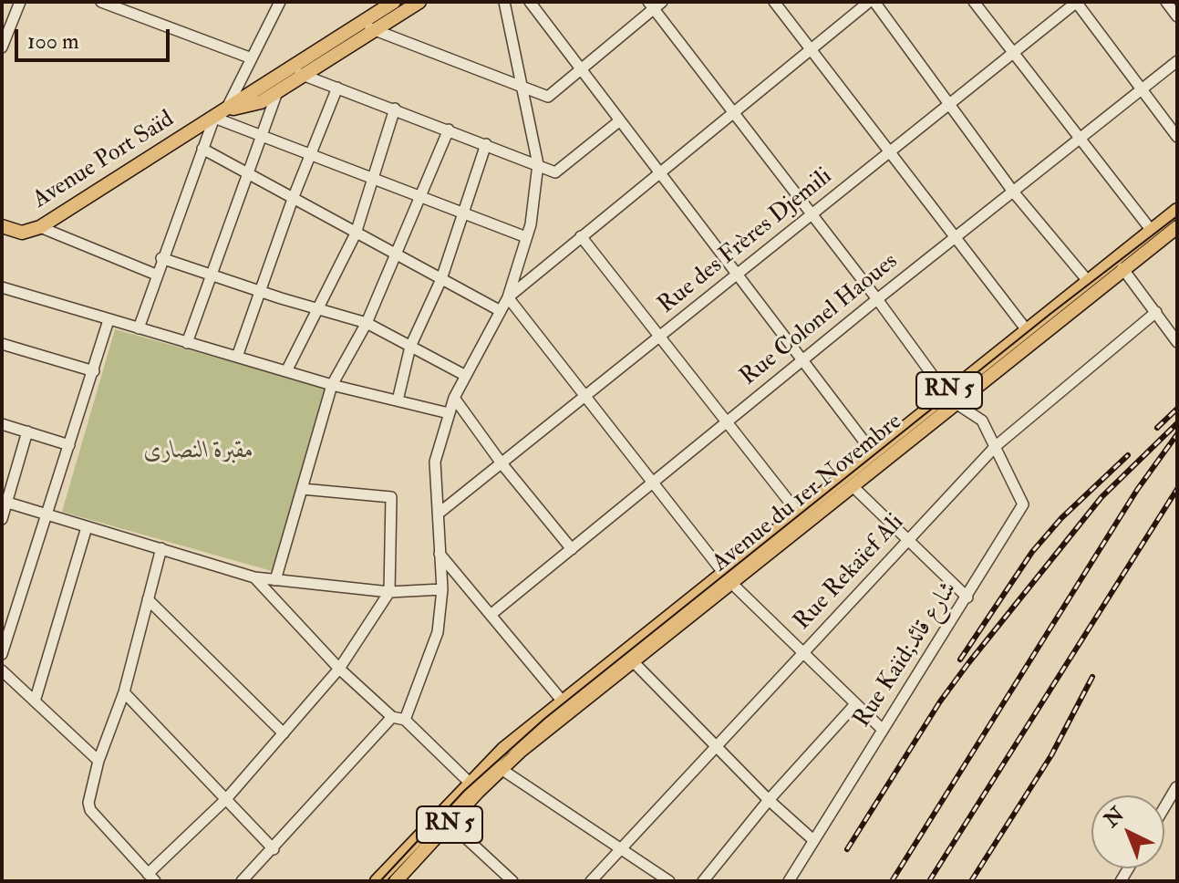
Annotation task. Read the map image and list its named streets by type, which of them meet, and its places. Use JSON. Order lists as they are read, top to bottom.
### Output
{
  "streets": {
    "main road": ["Avenue Port Saïd", "RN 5", "Avenue du 1er Novembre"],
    "street": [
      "Rue des Frères Djemili",
      "Rue Colonel Haoues",
      "Rue Rekaïef Ali",
      "Rue Kaïd;شارع قائد"
    ]
  },
  "crossings": [
    ["RN 5", "Avenue du 1er Novembre"],
    ["Rue Rekaïef Ali", "Rue Kaïd;شارع قائد"]
  ],
  "parks": ["مقبرة النصارى"],
  "scale_bar": "100 m",
  "north": "top left"
}
